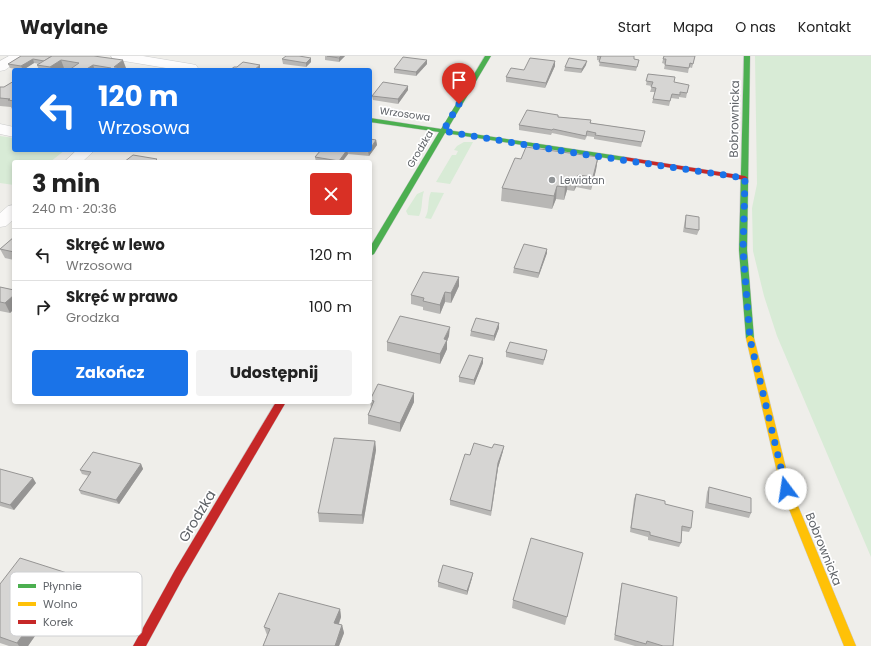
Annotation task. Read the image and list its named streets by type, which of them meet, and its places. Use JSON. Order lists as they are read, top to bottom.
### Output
{
  "streets": {
    "street": ["Wrzosowa", "Bobrownicka", "Grodzka"]
  },
  "crossings": [
    ["Wrzosowa", "Bobrownicka"],
    ["Wrzosowa", "Grodzka"]
  ],
  "places": ["Lewiatan"],
  "legend": ["Płynnie", "Wolno", "Korek"],
  "page": {
    "header": "Waylane",
    "nav": [
      "Start",
      "Mapa",
      "O nas",
      "Kontakt"
    ],
    "turn": ["120 m", "Wrzosowa"],
    "heading": ["3 min", "240 m · 20:36"],
    "list": [
      {
        "name": "Skręć w lewo",
        "note": "Wrzosowa",
        "value": "120 m"
      },
      {
        "name": "Skręć w prawo",
        "note": "Grodzka",
        "value": "100 m"
      }
    ],
    "buttons": ["Zakończ", "Udostępnij"]
  }
}
